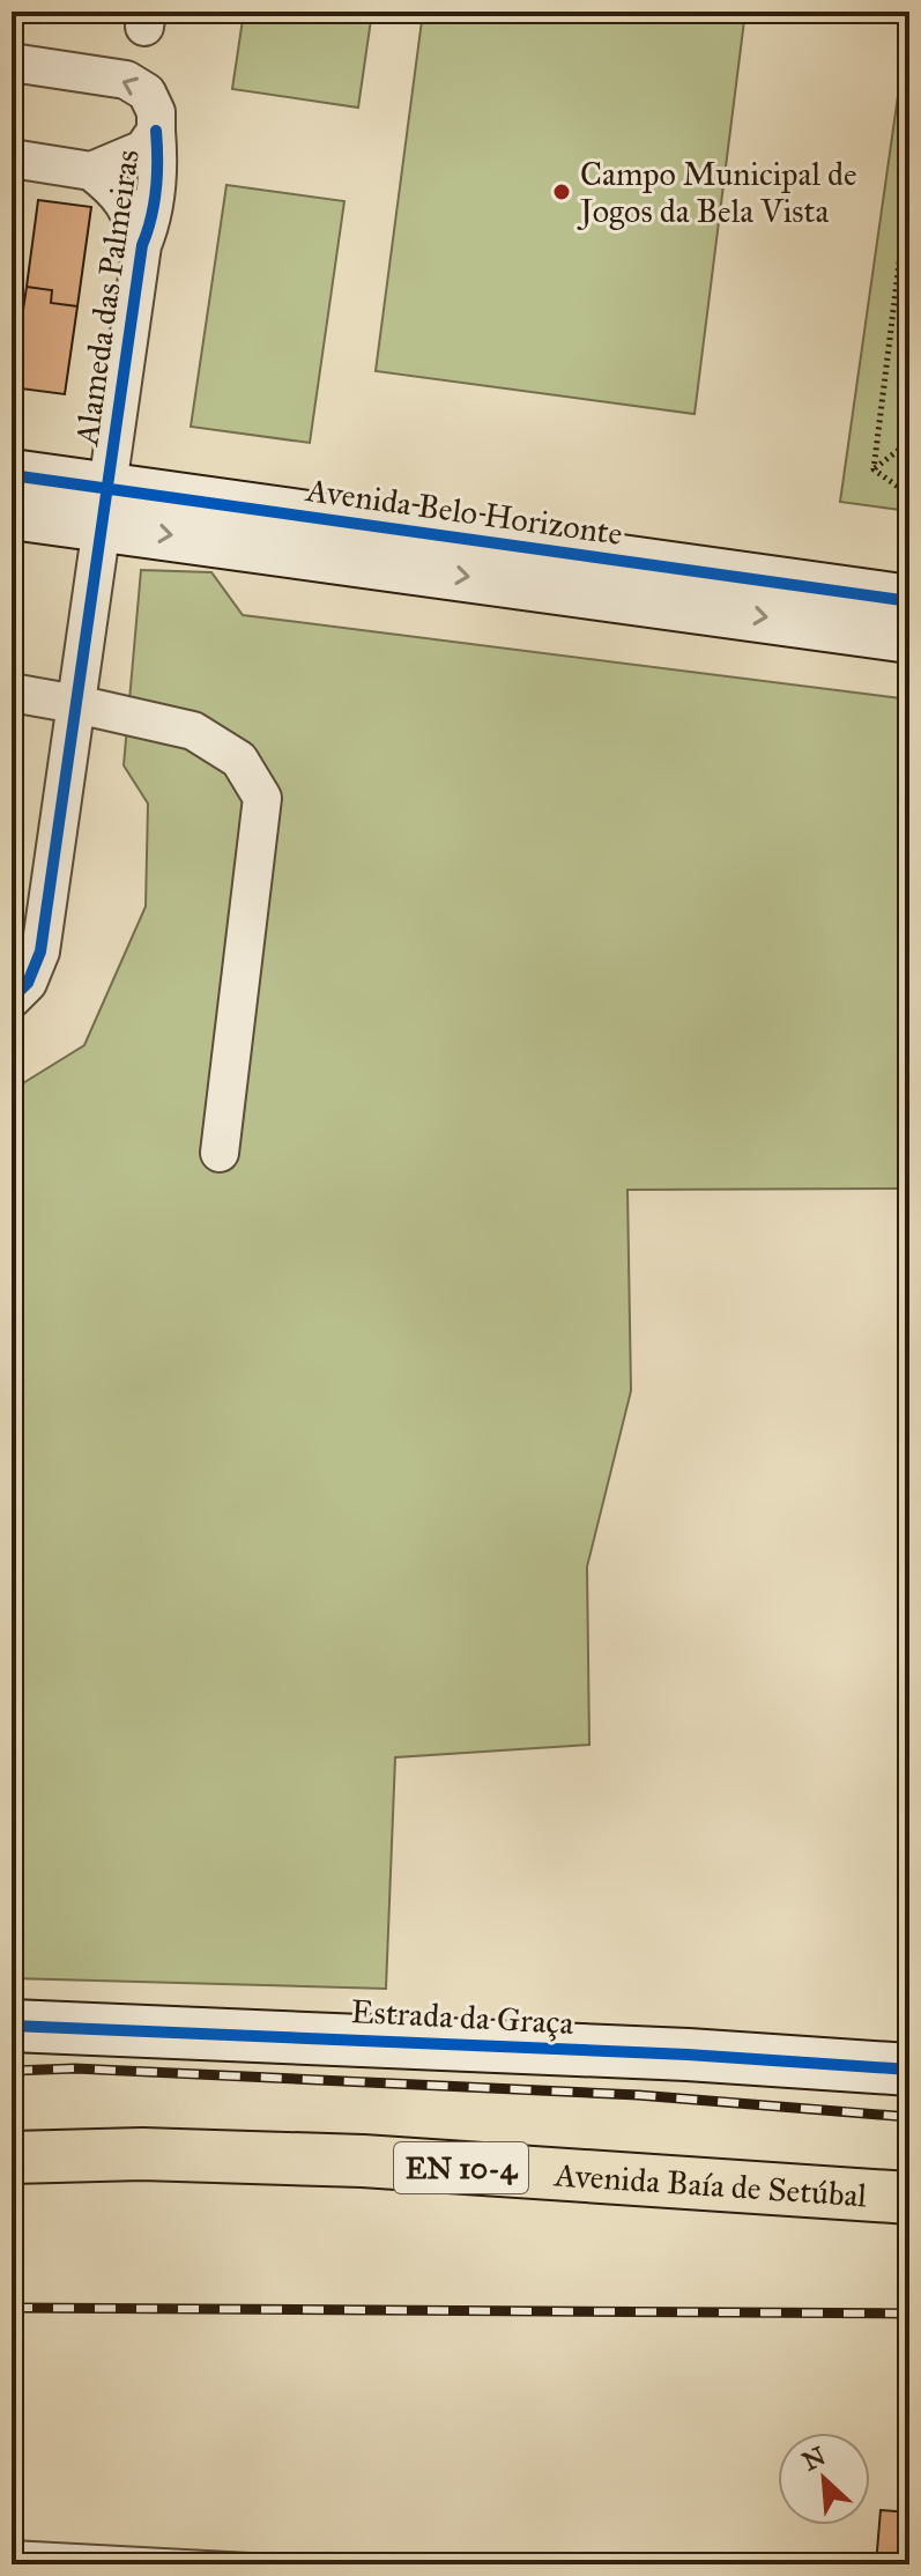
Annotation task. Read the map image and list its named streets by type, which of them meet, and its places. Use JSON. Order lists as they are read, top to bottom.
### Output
{
  "streets": {
    "main road": ["EN 10-4", "Avenida Baía de Setúbal"],
    "street": ["Alameda das Palmeiras", "Avenida Belo Horizonte", "Estrada da Graça"]
  },
  "crossings": [
    ["Alameda das Palmeiras", "Avenida Belo Horizonte"]
  ],
  "places": ["Campo Municipal de Jogos da Bela Vista"],
  "north": "top left"
}
